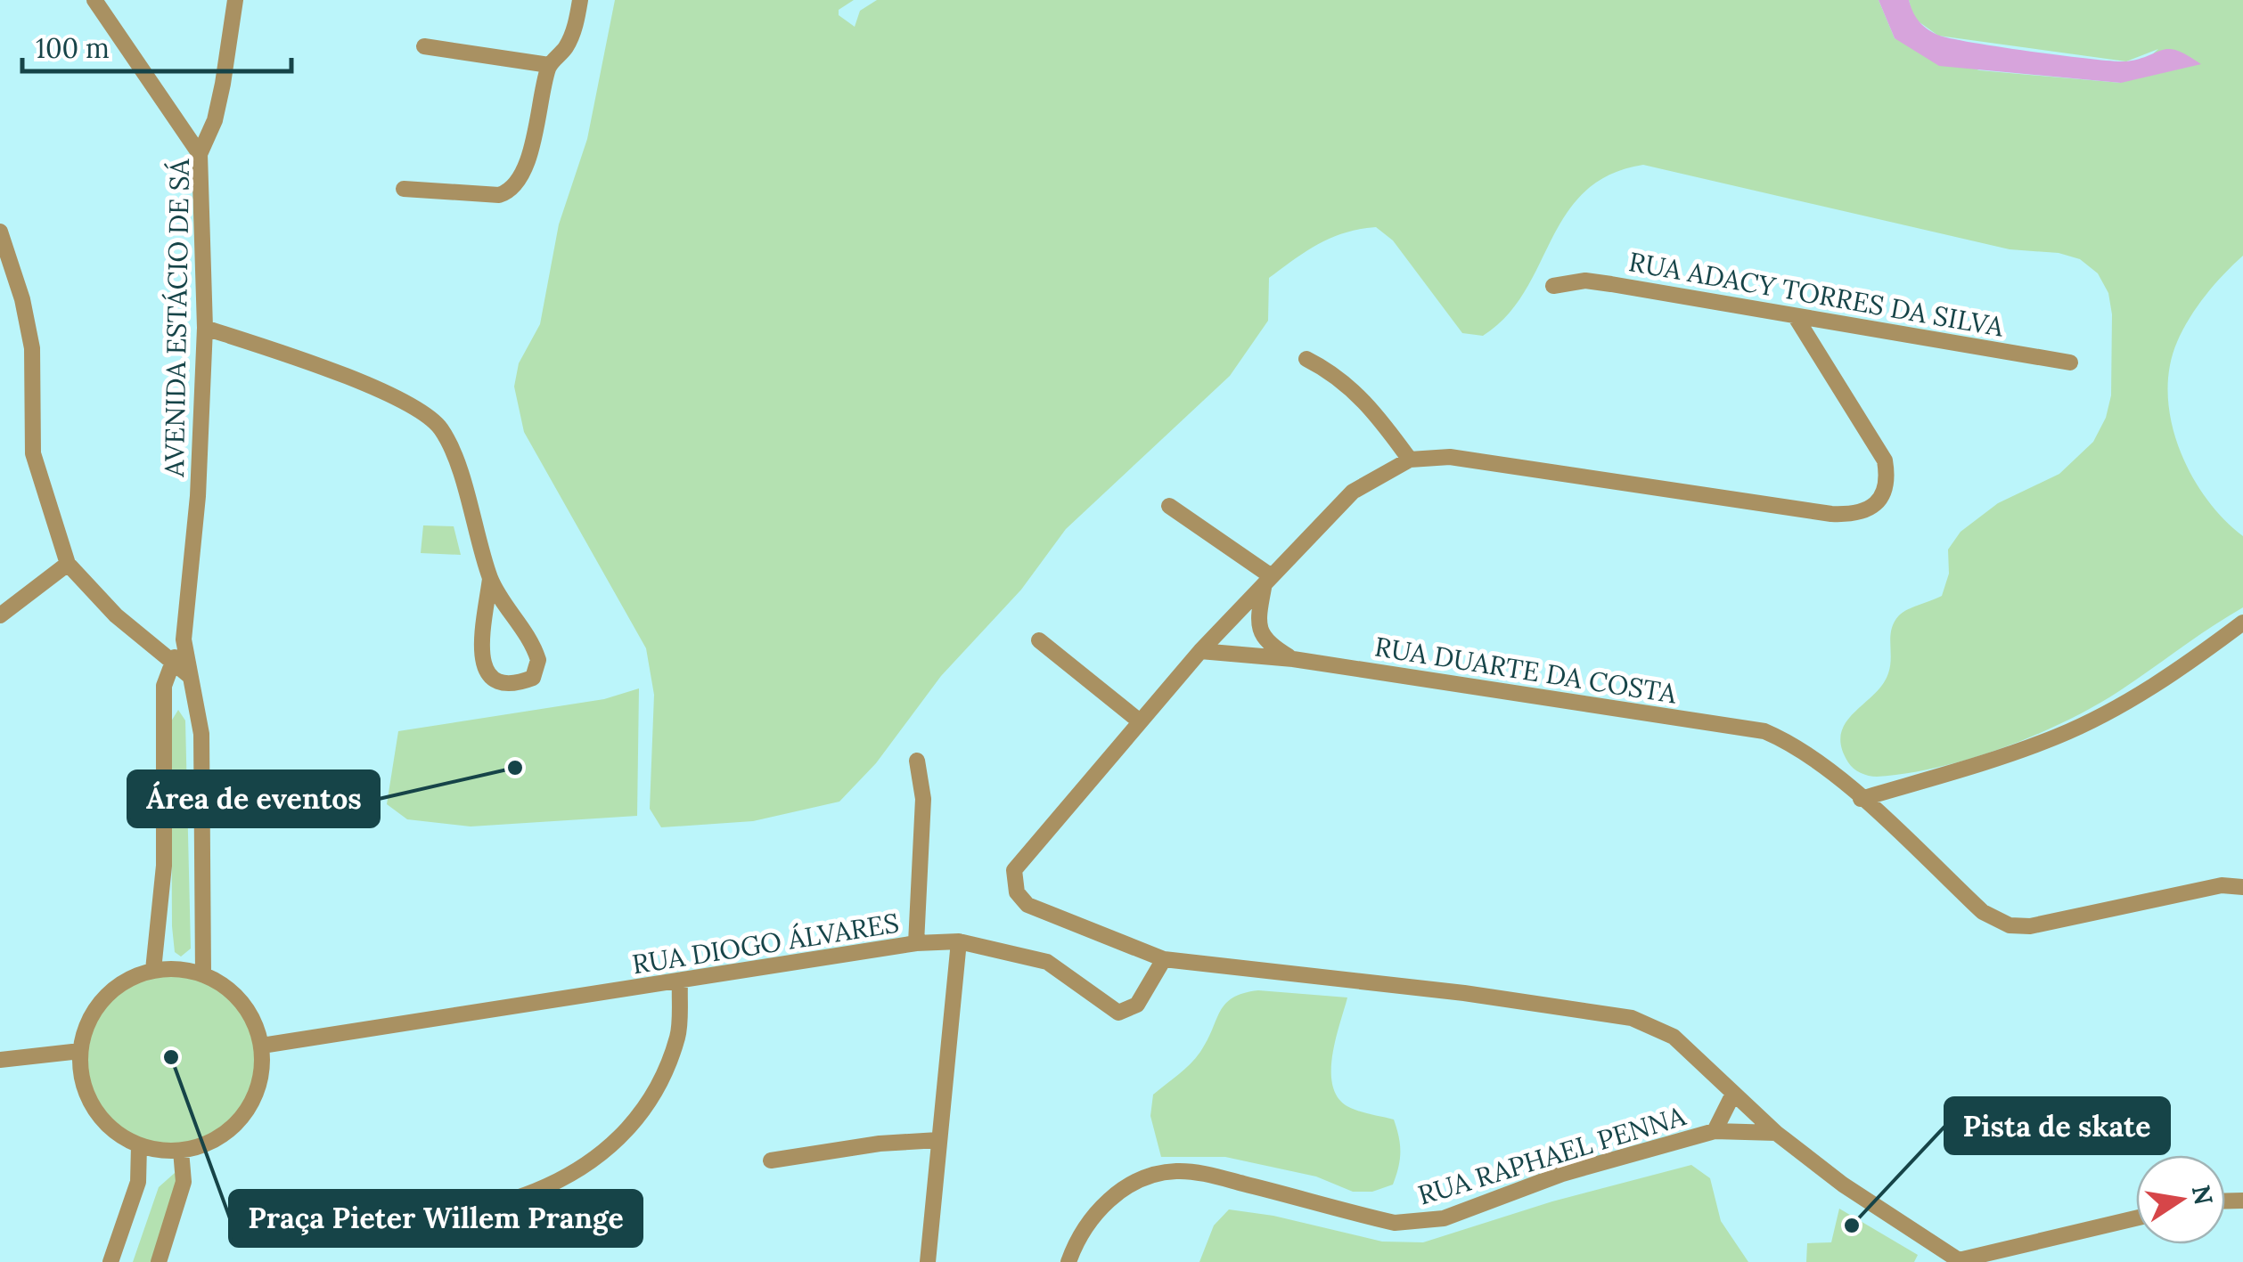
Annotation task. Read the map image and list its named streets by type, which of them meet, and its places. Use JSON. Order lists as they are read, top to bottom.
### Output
{
  "streets": {
    "street": [
      "RUA ADACY TORRES DA SILVA",
      "AVENIDA ESTÁCIO DE SÁ",
      "RUA DUARTE DA COSTA",
      "RUA DIOGO ÁLVARES",
      "RUA RAPHAEL PENNA"
    ]
  },
  "crossings": [
    ["AVENIDA ESTÁCIO DE SÁ", "RUA DIOGO ÁLVARES"]
  ],
  "places": ["Área de eventos", "Praça Pieter Willem Prange", "Pista de skate"],
  "scale_bar": "100 m",
  "north": "right"
}
